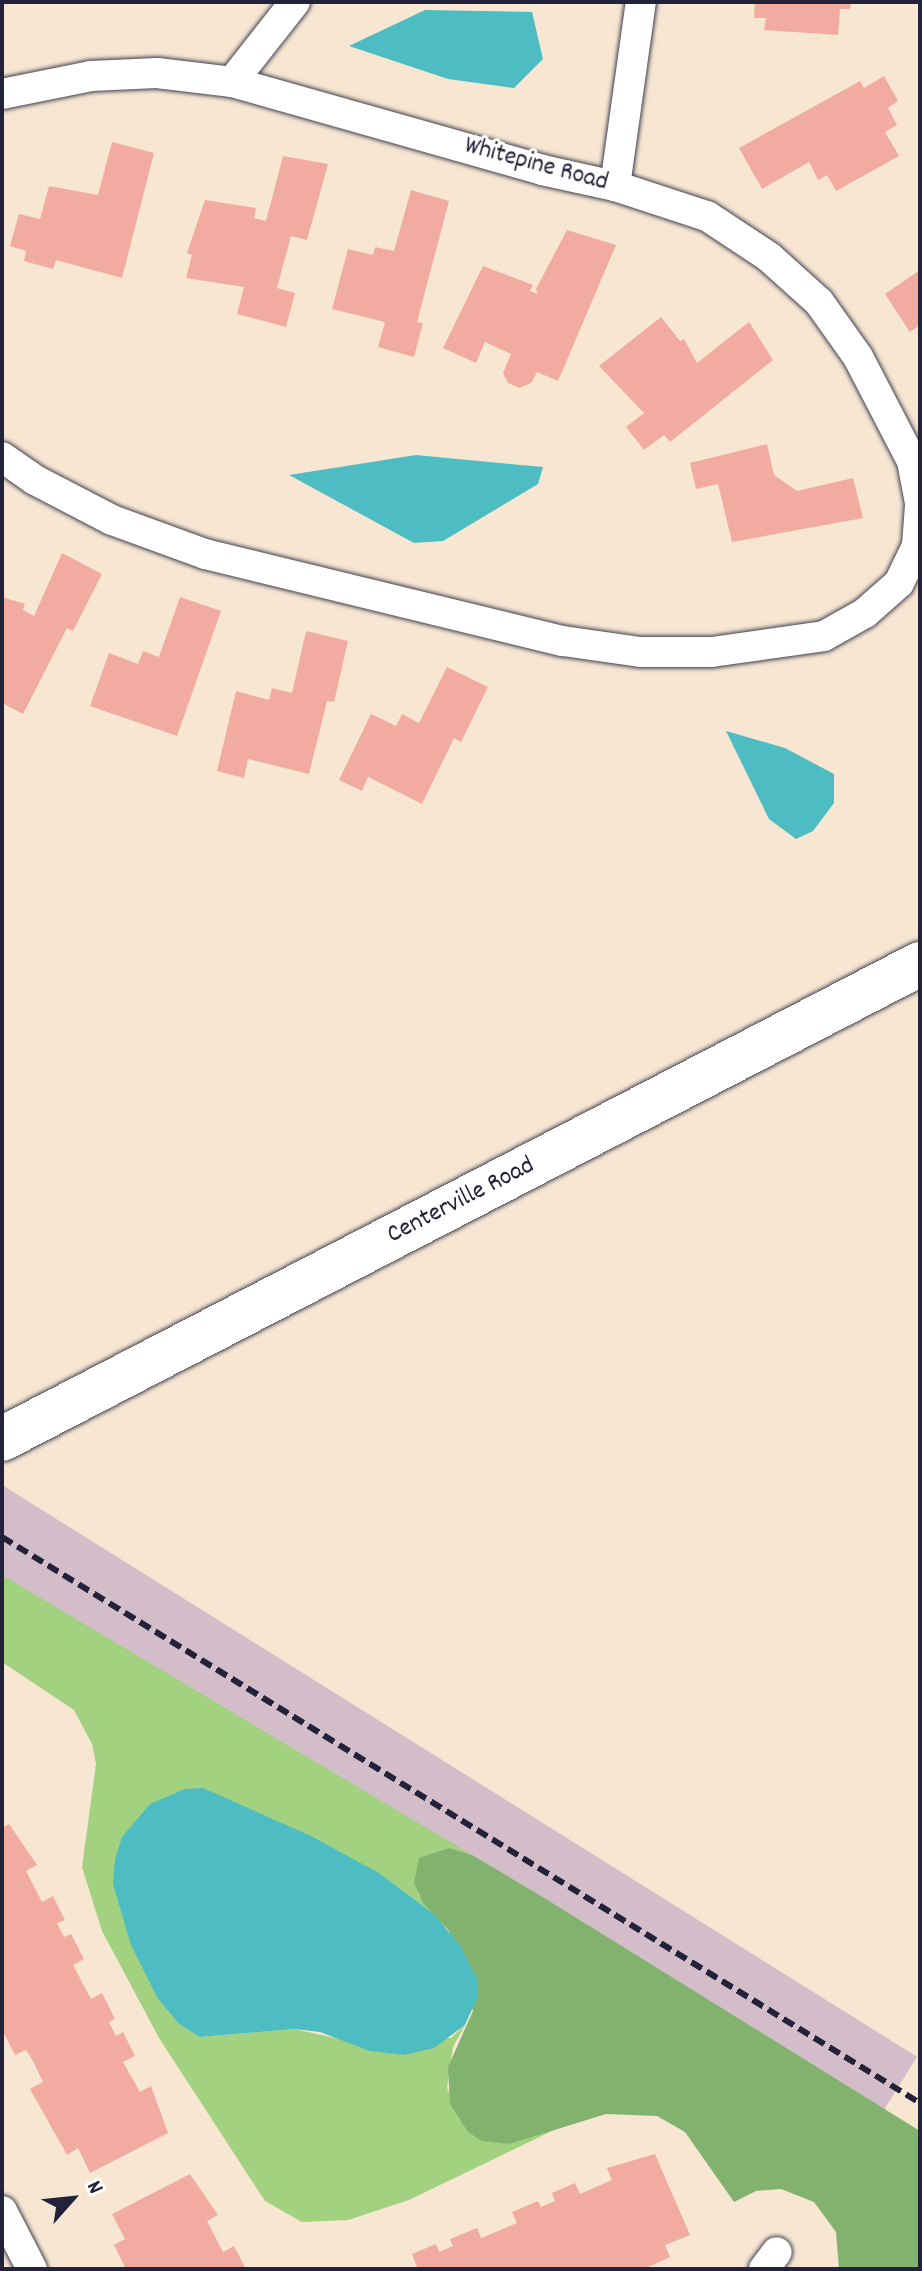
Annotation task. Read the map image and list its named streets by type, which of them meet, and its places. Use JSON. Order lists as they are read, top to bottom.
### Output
{
  "streets": {
    "main road": ["Centerville Road"],
    "street": ["Whitepine Road"]
  },
  "north": "top right"
}
